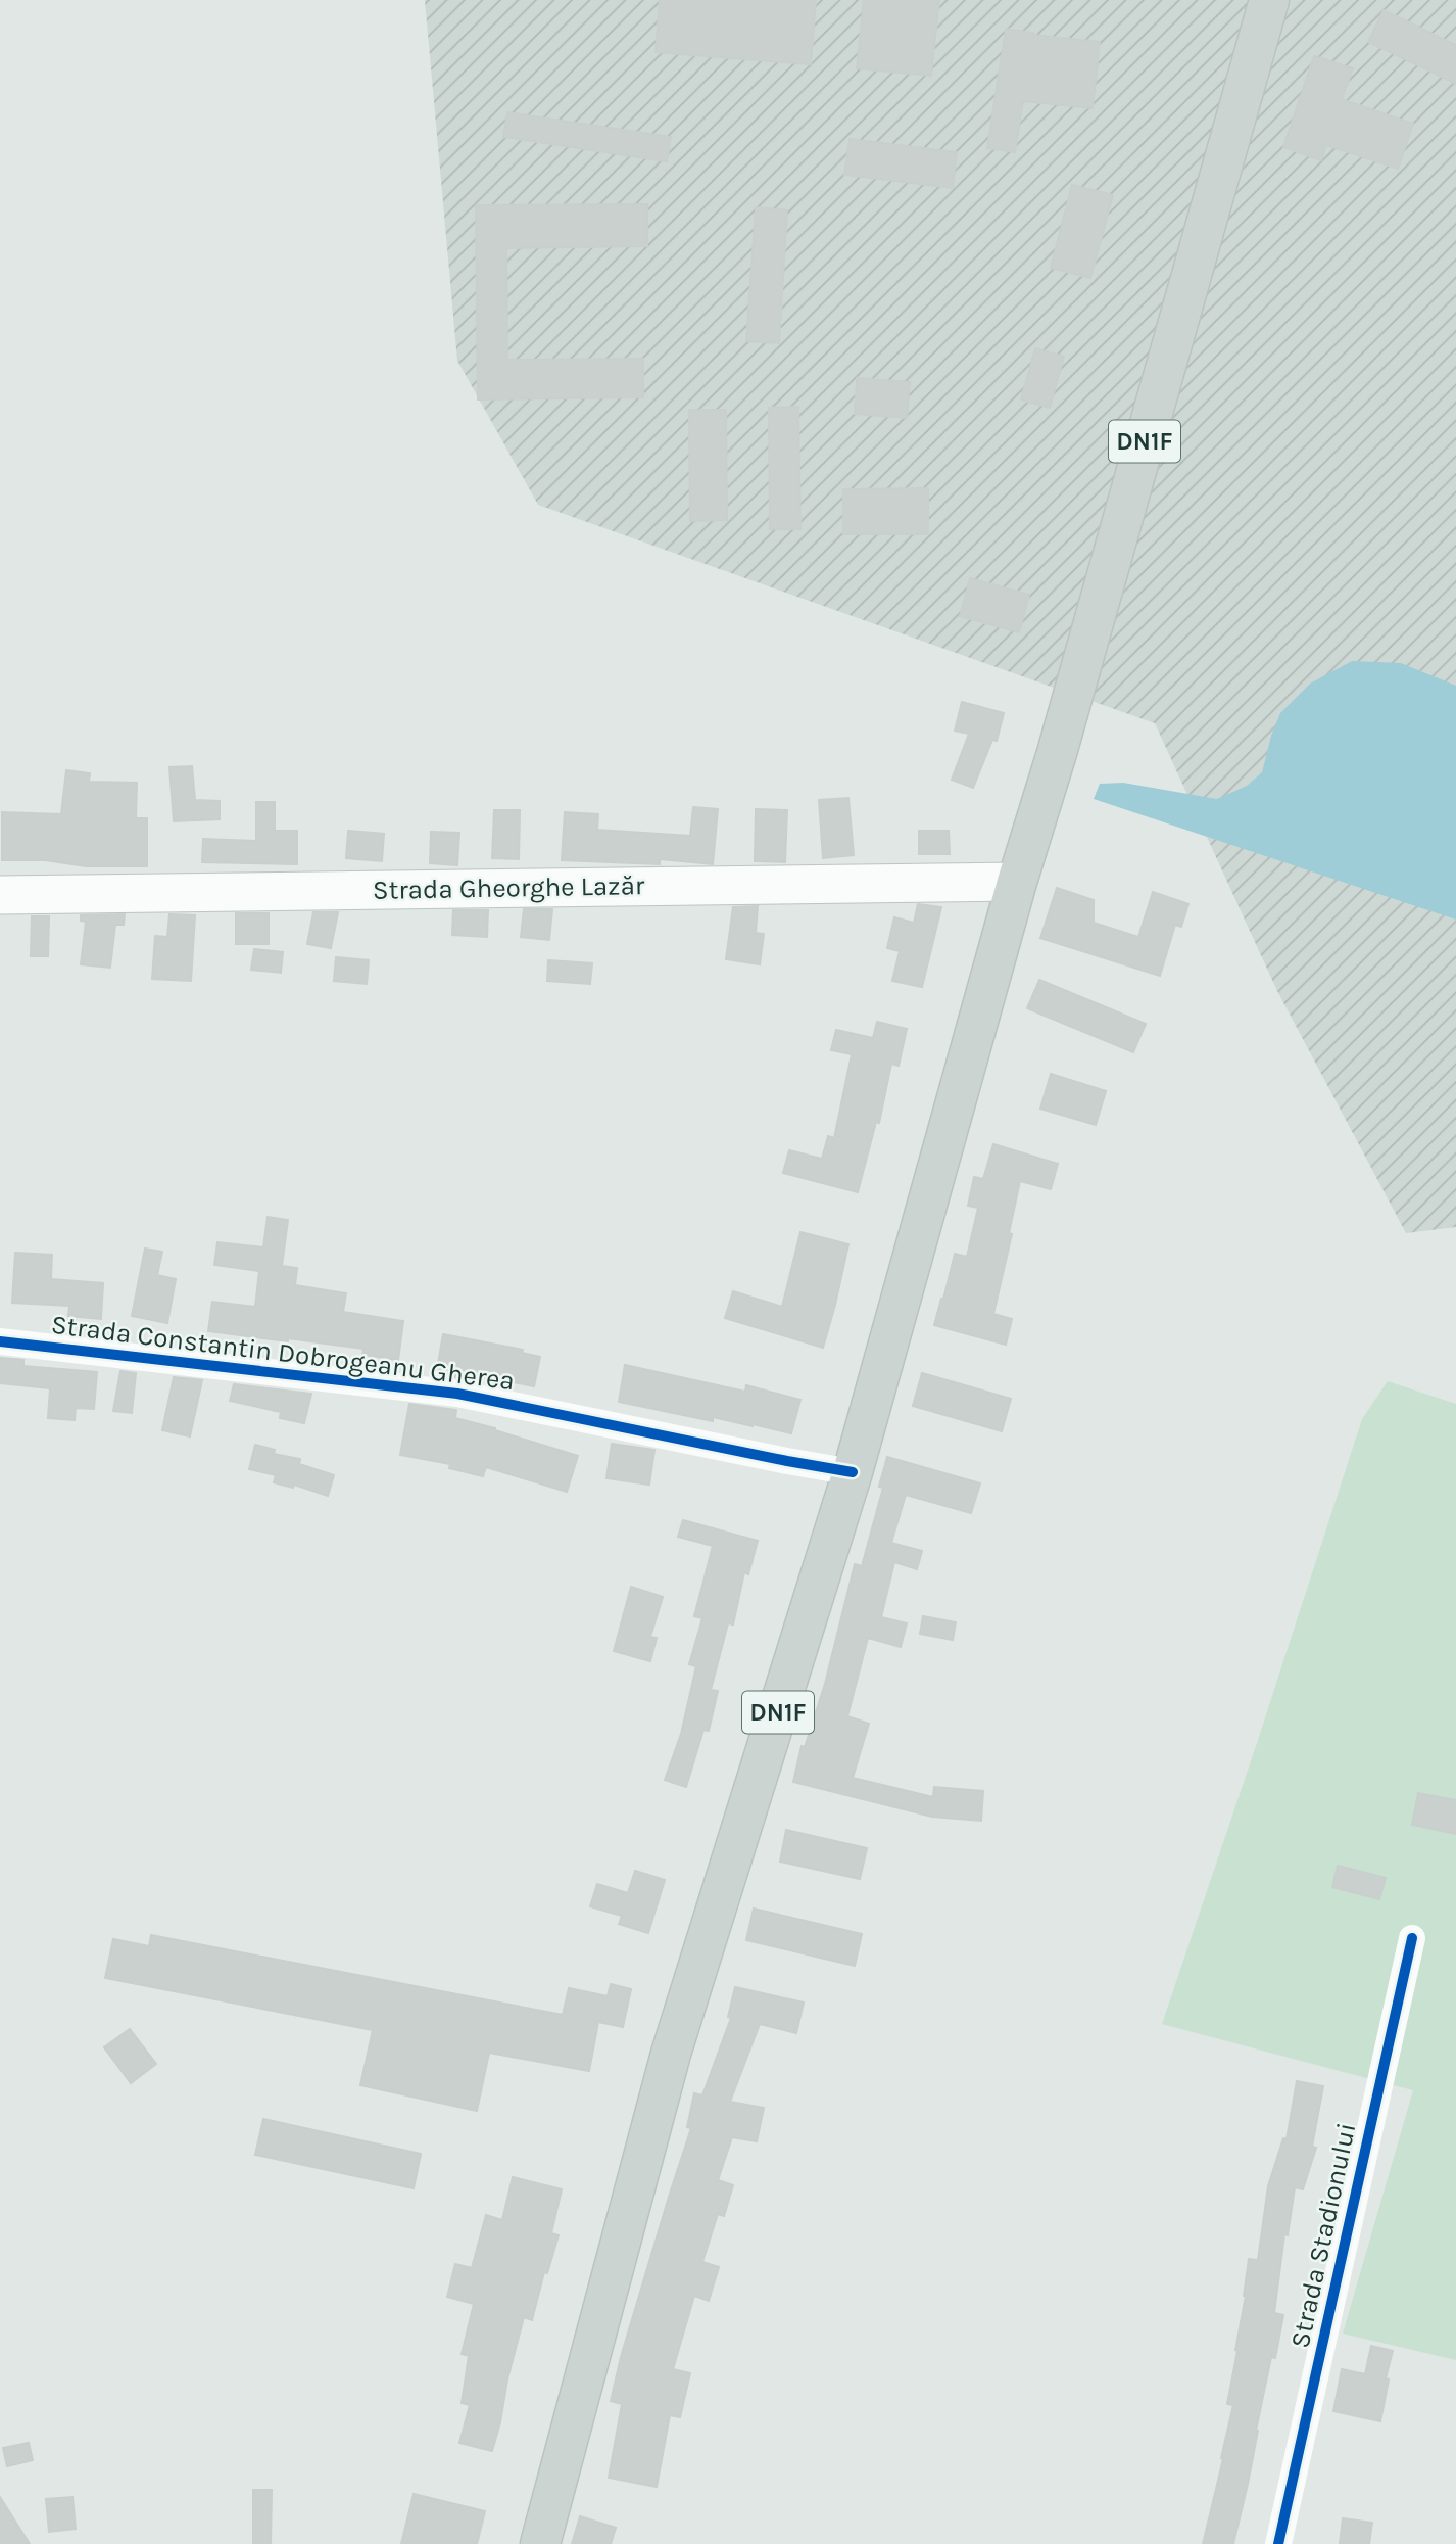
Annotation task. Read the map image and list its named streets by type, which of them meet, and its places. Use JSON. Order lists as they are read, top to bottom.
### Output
{
  "streets": {
    "main road": ["DN1F", "Strada Gheorghe Lazăr"],
    "street": ["Strada Constantin Dobrogeanu Gherea", "Strada Stadionului"]
  },
  "crossings": [
    ["DN1F", "Strada Gheorghe Lazăr"],
    ["DN1F", "Strada Constantin Dobrogeanu Gherea"]
  ]
}
